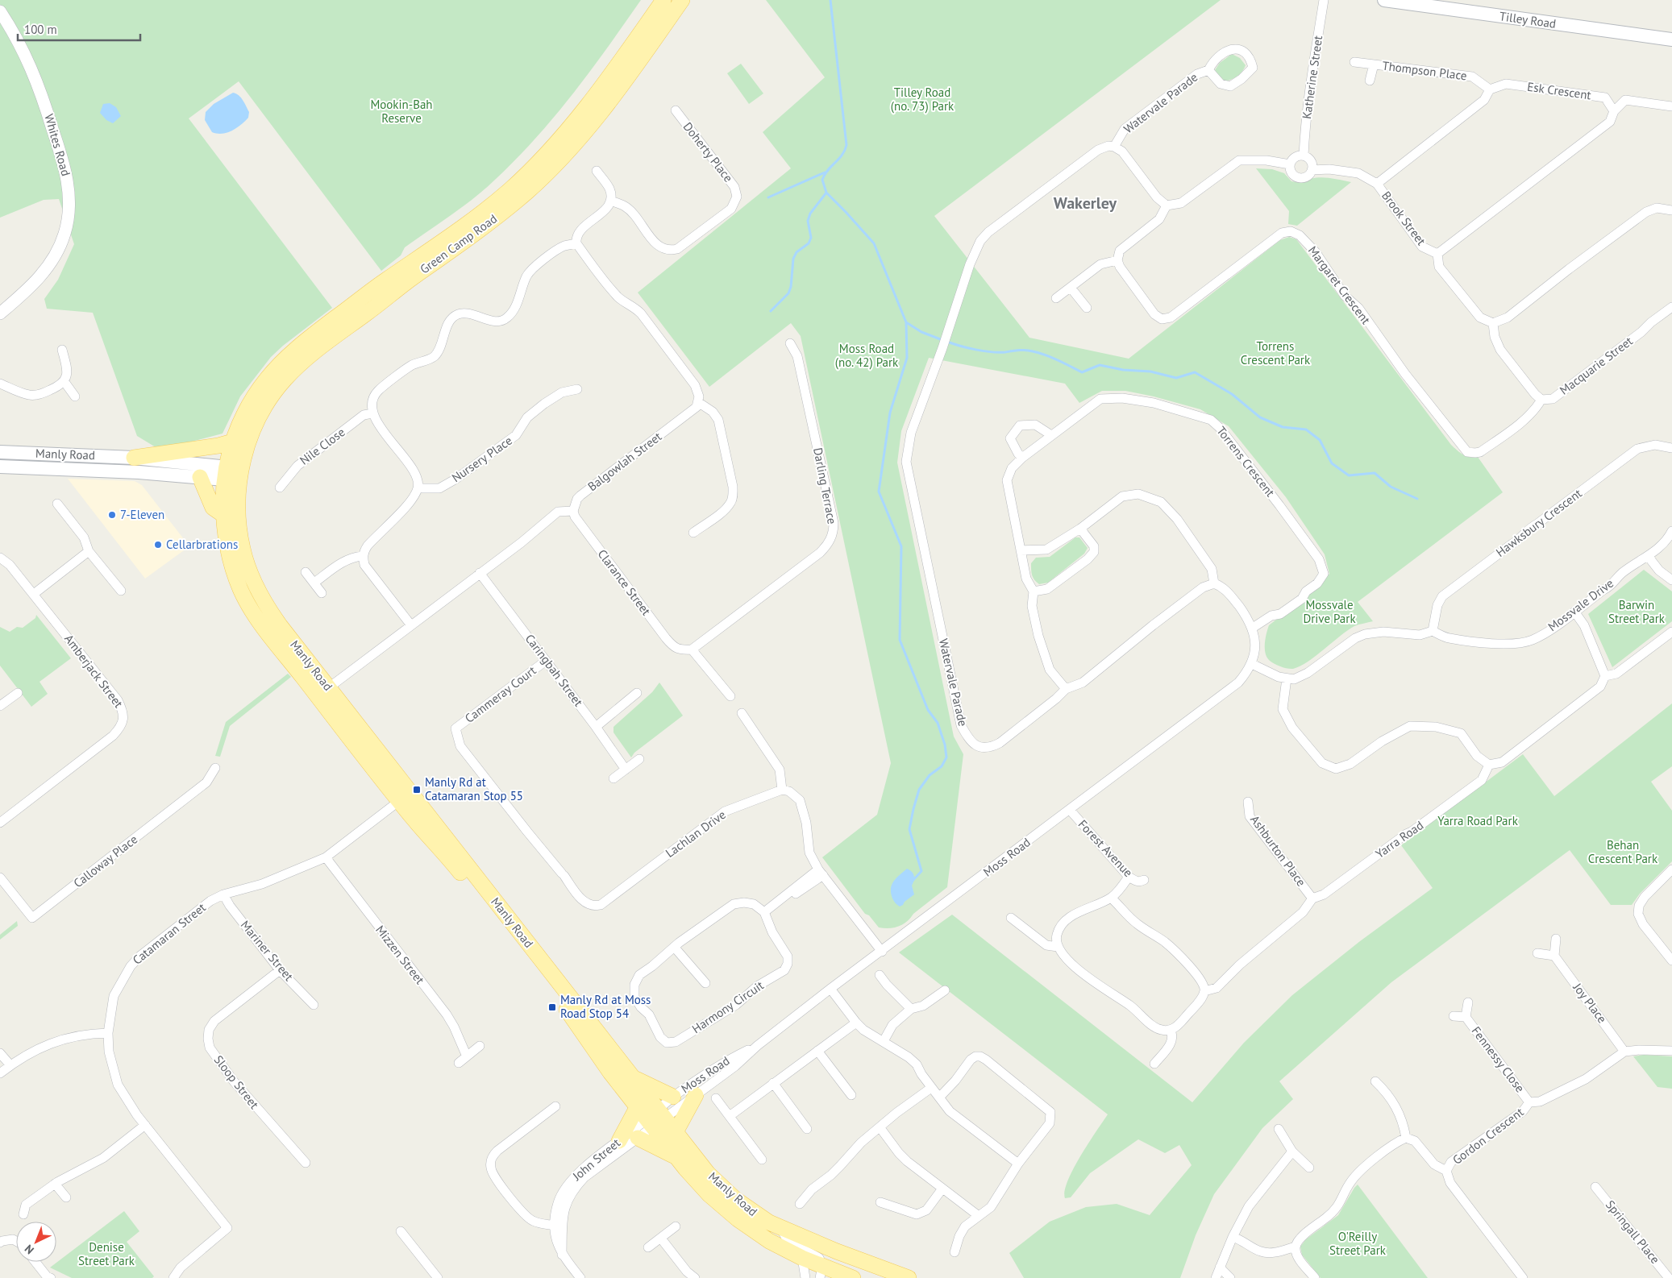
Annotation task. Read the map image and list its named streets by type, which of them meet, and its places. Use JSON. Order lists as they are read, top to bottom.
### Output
{
  "streets": {
    "main road": ["Tilley Road", "Green Camp Road", "Manly Road"],
    "street": [
      "Thompson Place",
      "Katherine Street",
      "Esk Crescent",
      "Watervale Parade",
      "Whites Road",
      "Doherty Place",
      "Brook Street",
      "Margaret Crescent",
      "Macquarie Street",
      "Nile Close",
      "Nursery Place",
      "Balgowlah Street",
      "Torrens Crescent",
      "Darling Terrace",
      "Hawksbury Crescent",
      "Clarance Street",
      "Mossvale Drive",
      "Caringbah Street",
      "Amberjack Street",
      "Cammeray Court",
      "Lachlan Drive",
      "Yarra Road",
      "Forest Avenue",
      "Ashburton Place",
      "Moss Road",
      "Calloway Place",
      "Catamaran Street",
      "Mariner Street",
      "Mizzen Street",
      "Joy Place",
      "Harmony Circuit",
      "Fennessy Close",
      "Sloop Street",
      "Gordon Crescent",
      "John Street",
      "Springall Place"
    ]
  },
  "crossings": [
    ["Thompson Place", "Esk Crescent"],
    ["Katherine Street", "Brook Street"],
    ["Watervale Parade", "Torrens Crescent"],
    ["Green Camp Road", "Manly Road"],
    ["Margaret Crescent", "Macquarie Street"],
    ["Manly Road", "Moss Road"],
    ["Manly Road", "Catamaran Street"],
    ["Manly Road", "John Street"],
    ["Balgowlah Street", "Clarance Street"],
    ["Darling Terrace", "Clarance Street"],
    ["Hawksbury Crescent", "Mossvale Drive"],
    ["Caringbah Street", "Cammeray Court"],
    ["Cammeray Court", "Lachlan Drive"],
    ["Yarra Road", "Ashburton Place"],
    ["Forest Avenue", "Moss Road"],
    ["Moss Road", "John Street"],
    ["Catamaran Street", "Mariner Street"],
    ["Catamaran Street", "Mizzen Street"],
    ["Mariner Street", "Sloop Street"],
    ["Joy Place", "Gordon Crescent"],
    ["Fennessy Close", "Gordon Crescent"]
  ],
  "districts": ["Wakerley"],
  "parks": [
    "Tilley Road (no. 73) Park",
    "Mookin-Bah Reserve",
    "Torrens Crescent Park",
    "Moss Road (no. 42) Park",
    "Mossvale Drive Park",
    "Barwin Street Park",
    "Yarra Road Park",
    "Behan Crescent Park",
    "O'Reilly Street Park",
    "Denise Street Park"
  ],
  "places": {
    "other": ["7-Eleven", "Cellarbrations"],
    "transit": ["Manly Rd at Catamaran Stop 55", "Manly Rd at Moss Road Stop 54"]
  },
  "scale_bar": "100 m",
  "north": "bottom left"
}
